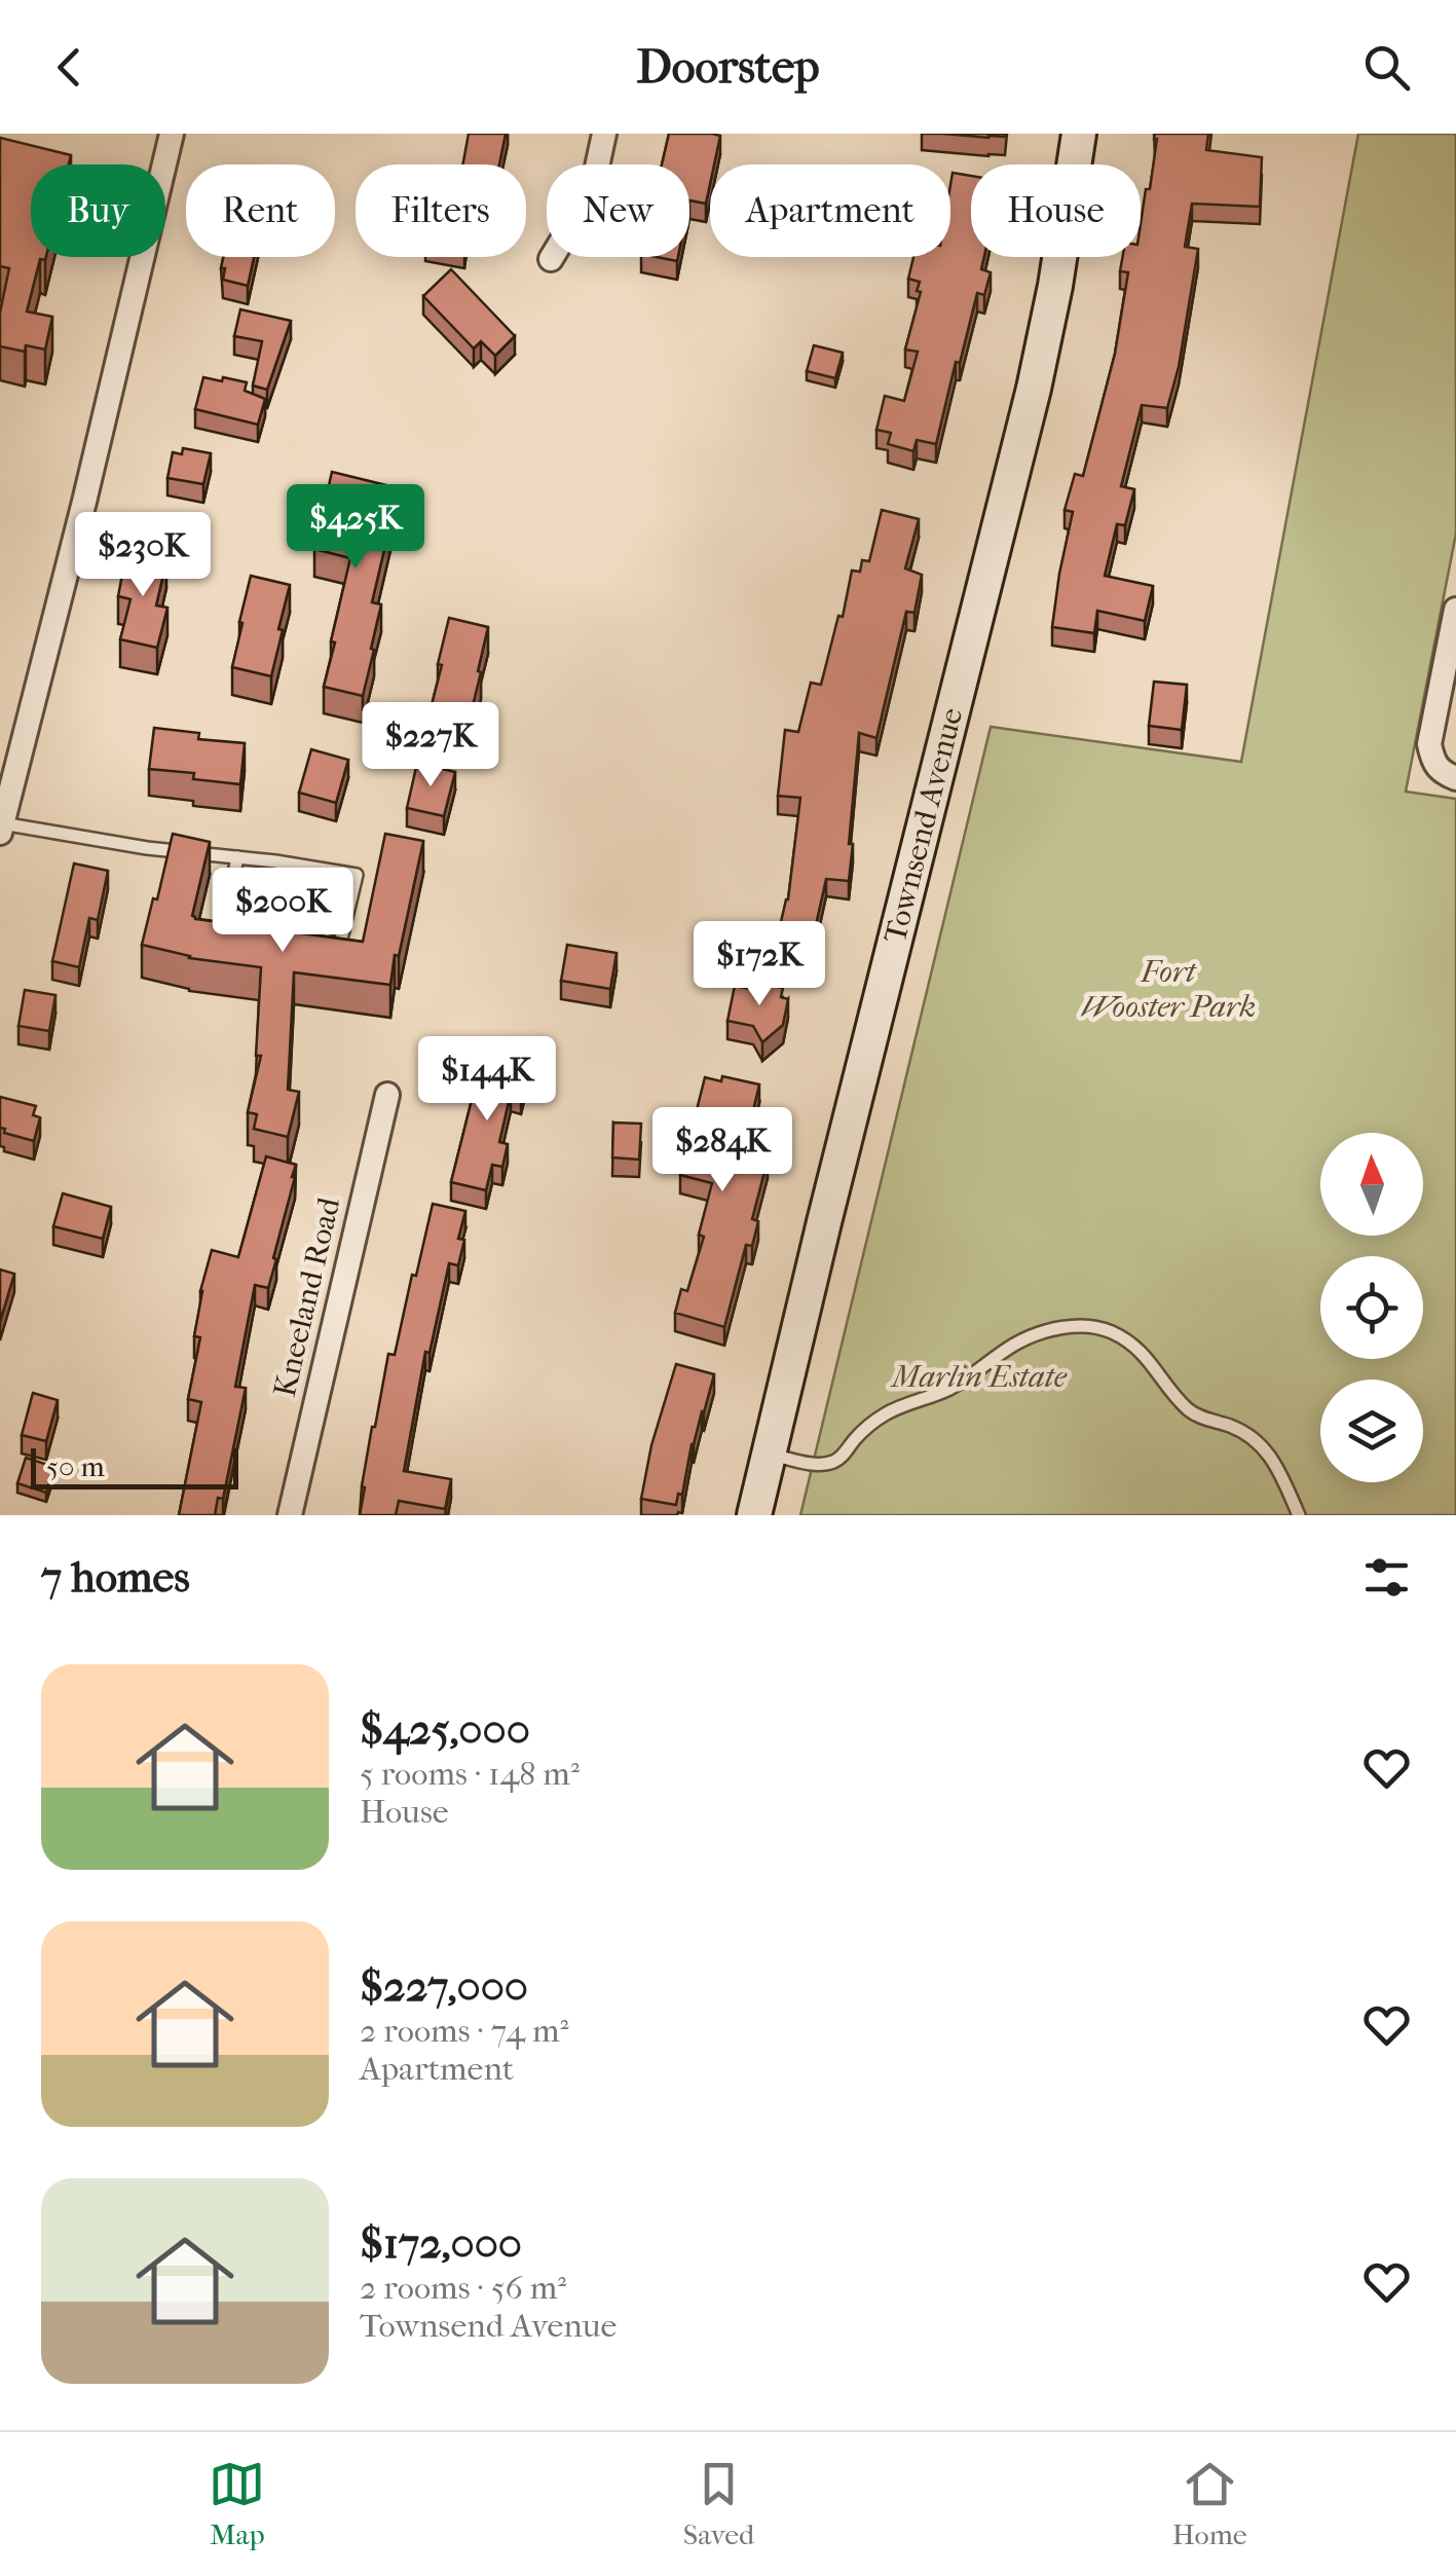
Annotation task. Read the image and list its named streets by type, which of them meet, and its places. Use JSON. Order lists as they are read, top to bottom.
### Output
{
  "streets": {
    "main road": ["Townsend Avenue"],
    "street": ["Kneeland Road"]
  },
  "parks": ["Fort Wooster Park", "Marlin Estate"],
  "scale_bar": "50 m",
  "north": "top",
  "page": {
    "header": "Doorstep",
    "chip": [
      "Buy",
      "Rent",
      "Filters",
      "New",
      "Apartment",
      "House"
    ],
    "price": [
      "$425K",
      "$230K",
      "$227K",
      "$200K",
      "$172K",
      "$144K",
      "$284K"
    ],
    "scale": "50 m",
    "heading": "7 homes",
    "list": [
      {
        "name": "$425,000",
        "note": "5 rooms · 148 m² · House"
      },
      {
        "name": "$227,000",
        "note": "2 rooms · 74 m² · Apartment"
      },
      {
        "name": "$172,000",
        "note": "2 rooms · 56 m² · Townsend Avenue"
      }
    ],
    "tabs": ["Map", "Saved", "Home"]
  }
}
